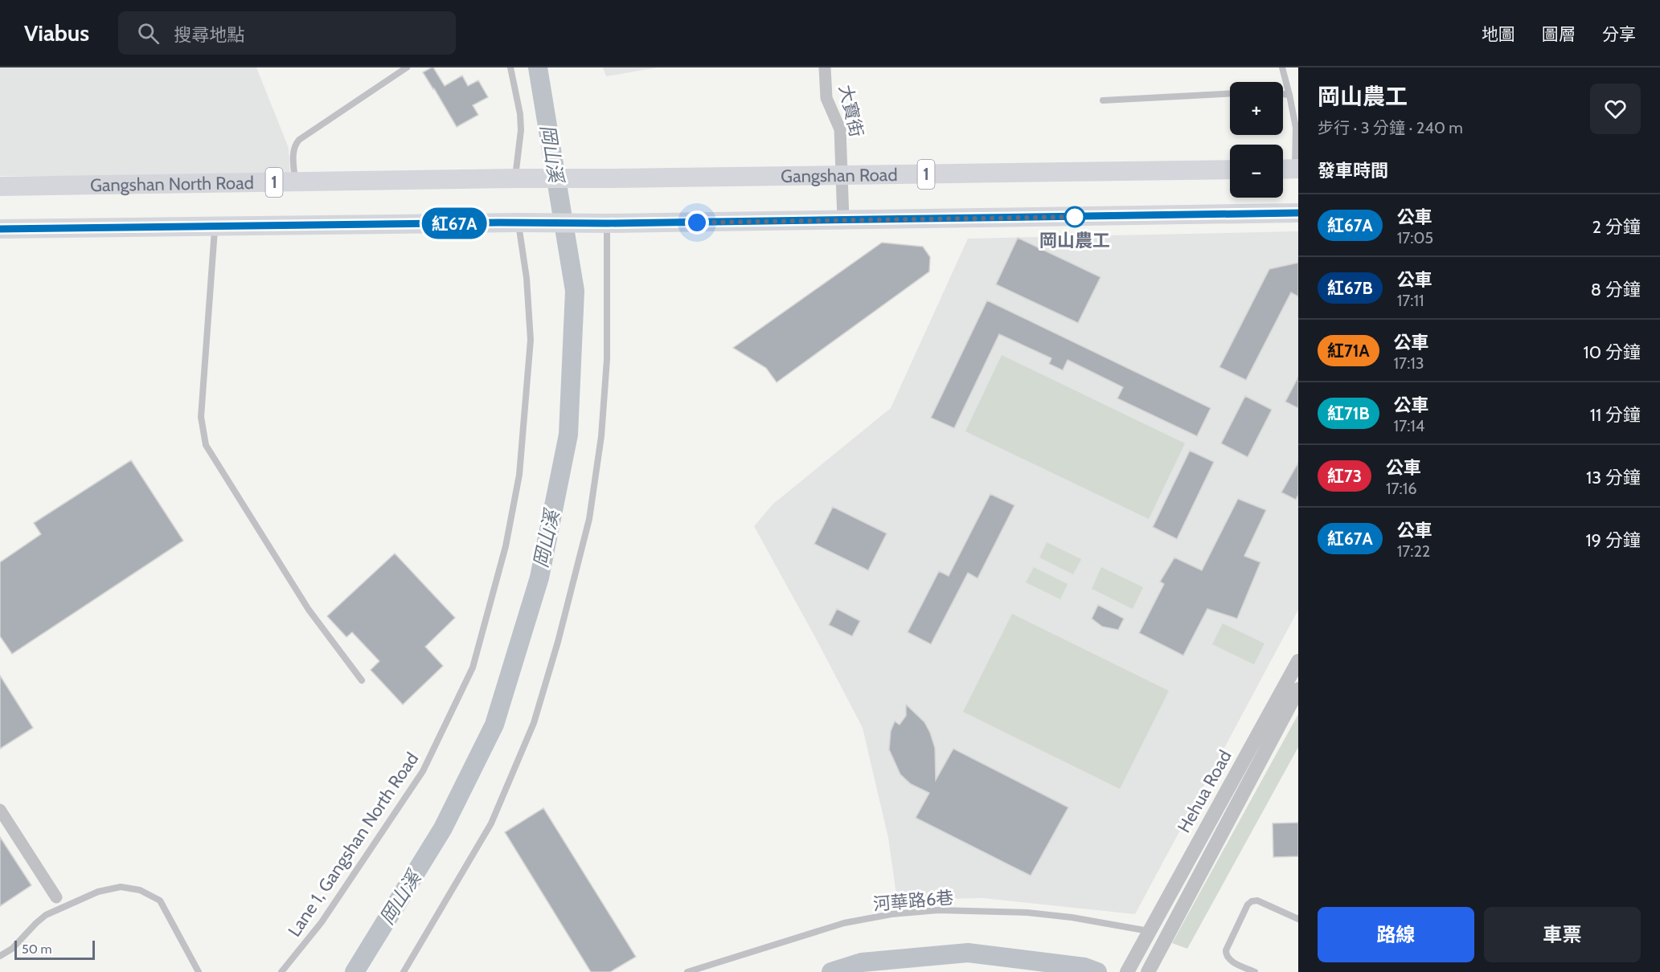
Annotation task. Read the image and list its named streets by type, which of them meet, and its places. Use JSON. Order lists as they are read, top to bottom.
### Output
{
  "streets": {
    "main road": ["1", "Gangshan Road", "Gangshan North Road"],
    "street": ["大寶街", "Hehua Road"],
    "lane": ["Lane 1, Gangshan North Road", "河華路6巷"]
  },
  "crossings": [
    ["大寶街", "Gangshan Road"],
    ["Gangshan Road", "Gangshan North Road"],
    ["Hehua Road", "河華路6巷"]
  ],
  "water": ["岡山溪"],
  "places": ["岡山農工"],
  "lines": ["bus line 紅67A"],
  "scale_bar": "50 m",
  "page": {
    "header": "Viabus",
    "search": "搜尋地點",
    "nav": ["地圖", "圖層", "分享"],
    "on_map": "紅67A",
    "heading": [
      ["岡山農工", "步行 · 3 分鐘 · 240 m"],
      "發車時間"
    ],
    "map_buttons": ["+", "−"],
    "list": [
      {
        "mark": "紅67A",
        "name": "公車",
        "note": "17:05",
        "value": "2 分鐘"
      },
      {
        "mark": "紅67B",
        "name": "公車",
        "note": "17:11",
        "value": "8 分鐘"
      },
      {
        "mark": "紅71A",
        "name": "公車",
        "note": "17:13",
        "value": "10 分鐘"
      },
      {
        "mark": "紅71B",
        "name": "公車",
        "note": "17:14",
        "value": "11 分鐘"
      },
      {
        "mark": "紅73",
        "name": "公車",
        "note": "17:16",
        "value": "13 分鐘"
      },
      {
        "mark": "紅67A",
        "name": "公車",
        "note": "17:22",
        "value": "19 分鐘"
      }
    ],
    "buttons": ["路線", "車票"],
    "scale": "50 m"
  }
}
